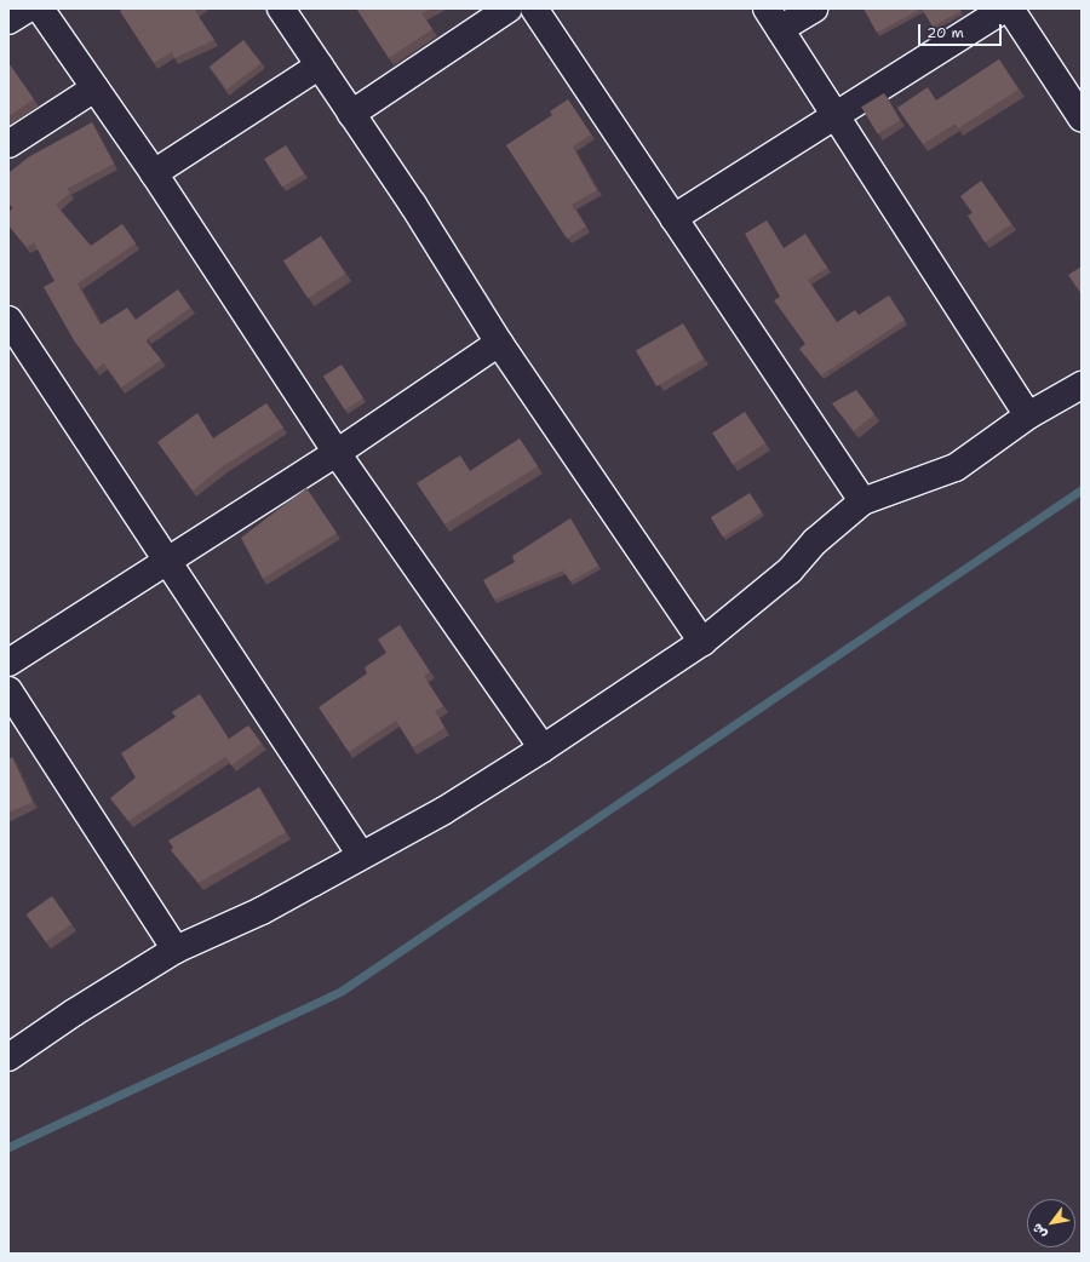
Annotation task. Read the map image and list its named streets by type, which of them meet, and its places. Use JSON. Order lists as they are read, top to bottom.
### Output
{
  "scale_bar": "20 m",
  "north": "bottom left"
}
